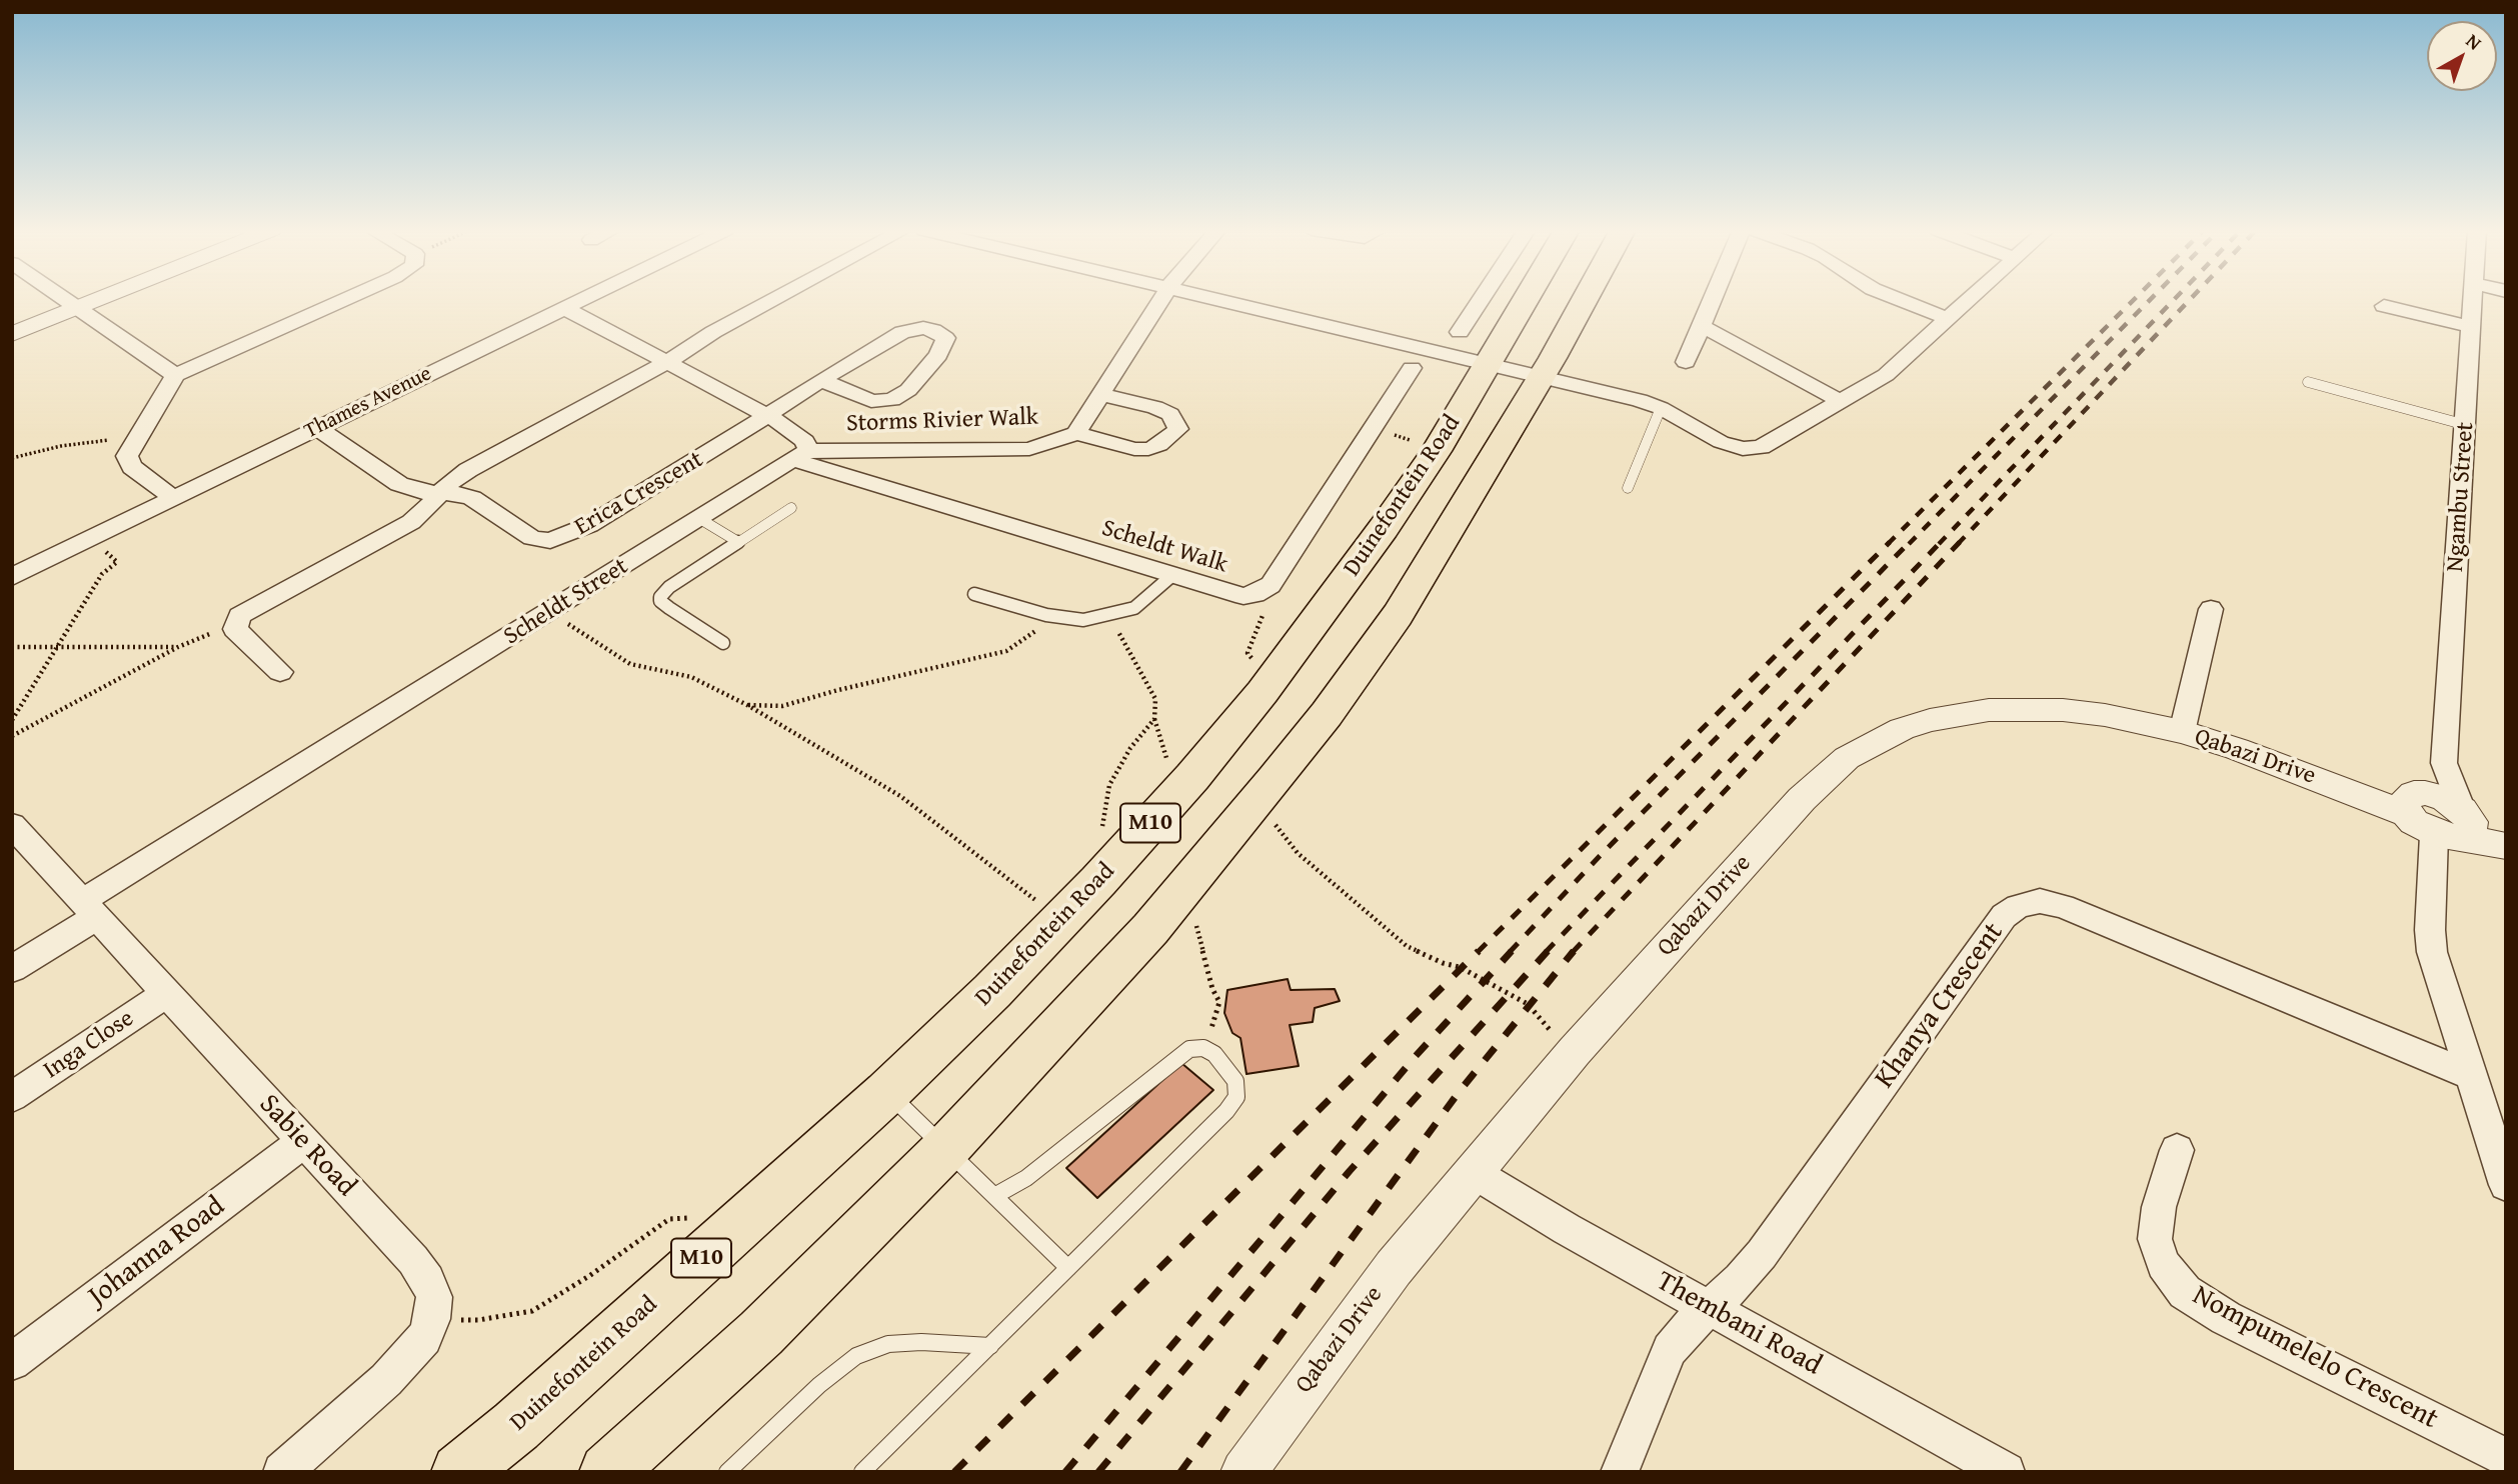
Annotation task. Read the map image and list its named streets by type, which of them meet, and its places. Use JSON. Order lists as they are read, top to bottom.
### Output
{
  "streets": {
    "main road": ["Duinefontein Road", "M10"],
    "street": [
      "Thames Avenue",
      "Storms Rivier Walk",
      "Erica Crescent",
      "Ngambu Street",
      "Scheldt Walk",
      "Scheldt Street",
      "Qabazi Drive",
      "Khanya Crescent",
      "Inga Close",
      "Sabie Road",
      "Johanna Road",
      "Thembani Road",
      "Nompumelelo Crescent"
    ]
  },
  "crossings": [
    ["Storms Rivier Walk", "Scheldt Walk"],
    ["Storms Rivier Walk", "Scheldt Street"],
    ["Ngambu Street", "Qabazi Drive"],
    ["Ngambu Street", "Khanya Crescent"],
    ["Scheldt Walk", "Scheldt Street"],
    ["Scheldt Street", "Sabie Road"],
    ["Qabazi Drive", "Thembani Road"],
    ["Khanya Crescent", "Thembani Road"],
    ["Inga Close", "Sabie Road"],
    ["Sabie Road", "Johanna Road"]
  ],
  "north": "top right"
}
